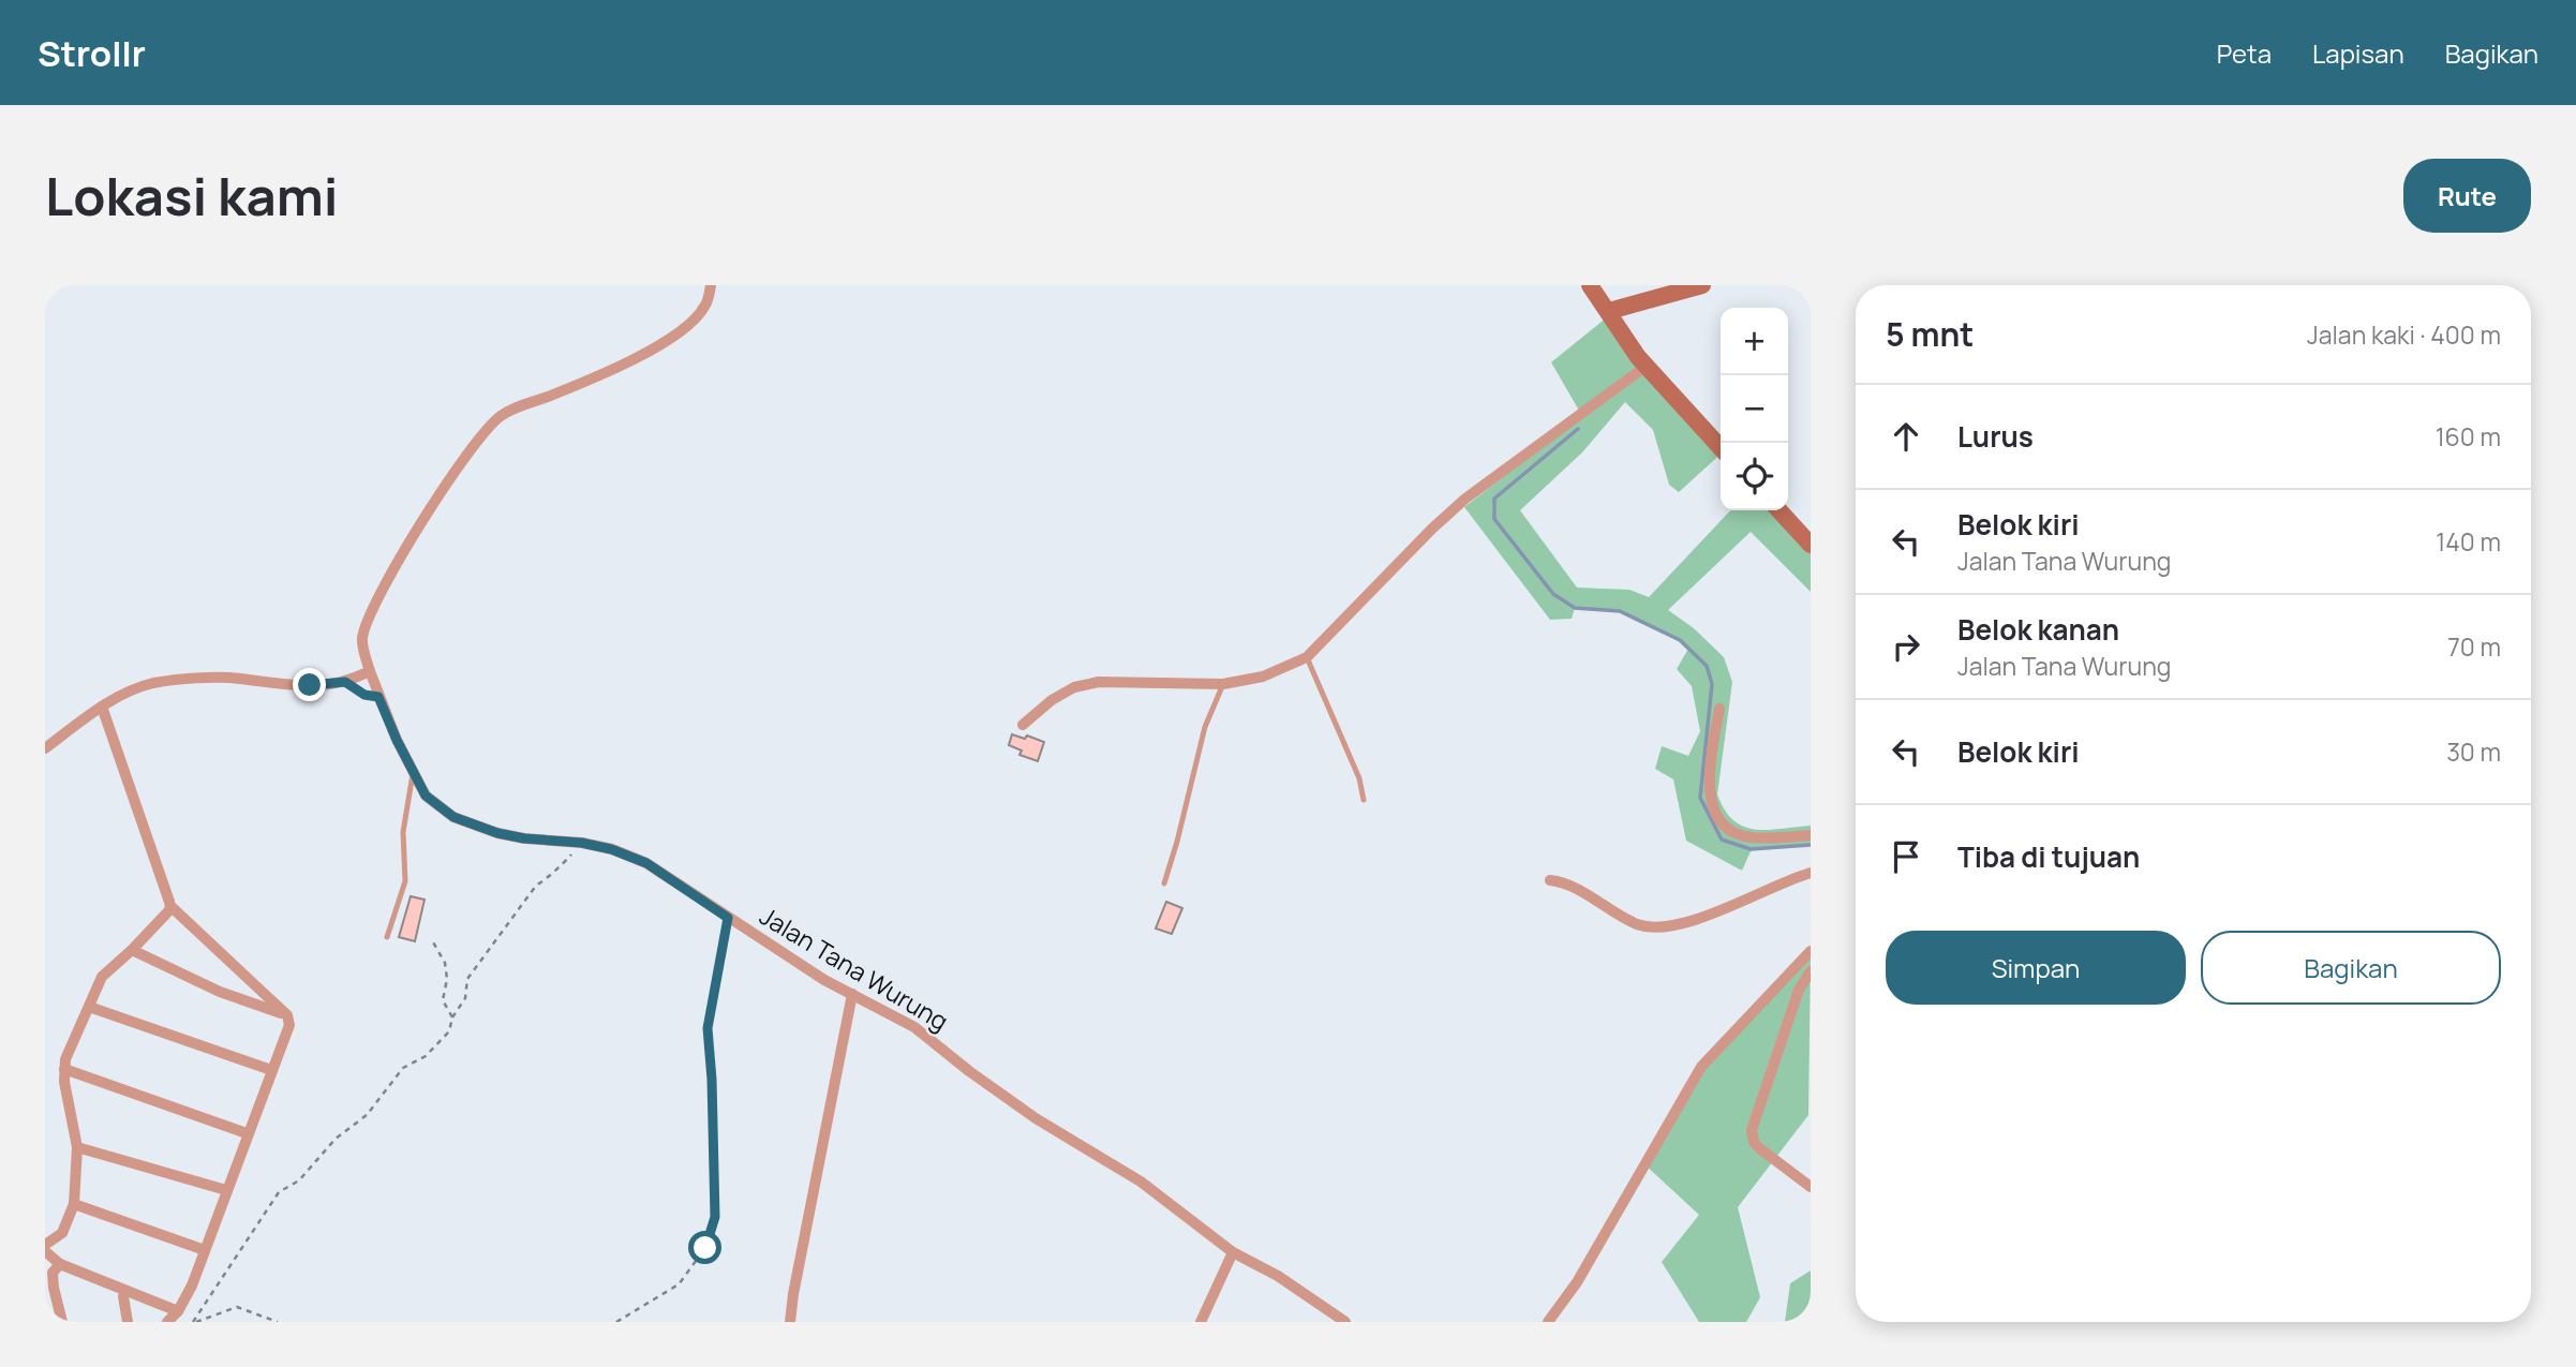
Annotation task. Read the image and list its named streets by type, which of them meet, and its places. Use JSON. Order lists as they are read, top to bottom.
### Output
{
  "streets": {
    "street": ["Jalan Tana Wurung"]
  },
  "page": {
    "header": "Strollr",
    "nav": ["Peta", "Lapisan", "Bagikan"],
    "buttons": [
      "Rute",
      ["Simpan", "Bagikan"]
    ],
    "title": "Lokasi kami",
    "heading": ["5 mnt", "Jalan kaki · 400 m"],
    "map_buttons": ["+", "−"],
    "list": [
      ["Lurus", "160 m"],
      ["Belok kiri", "Jalan Tana Wurung", "140 m"],
      ["Belok kanan", "Jalan Tana Wurung", "70 m"],
      ["Belok kiri", "30 m"],
      "Tiba di tujuan"
    ]
  }
}
